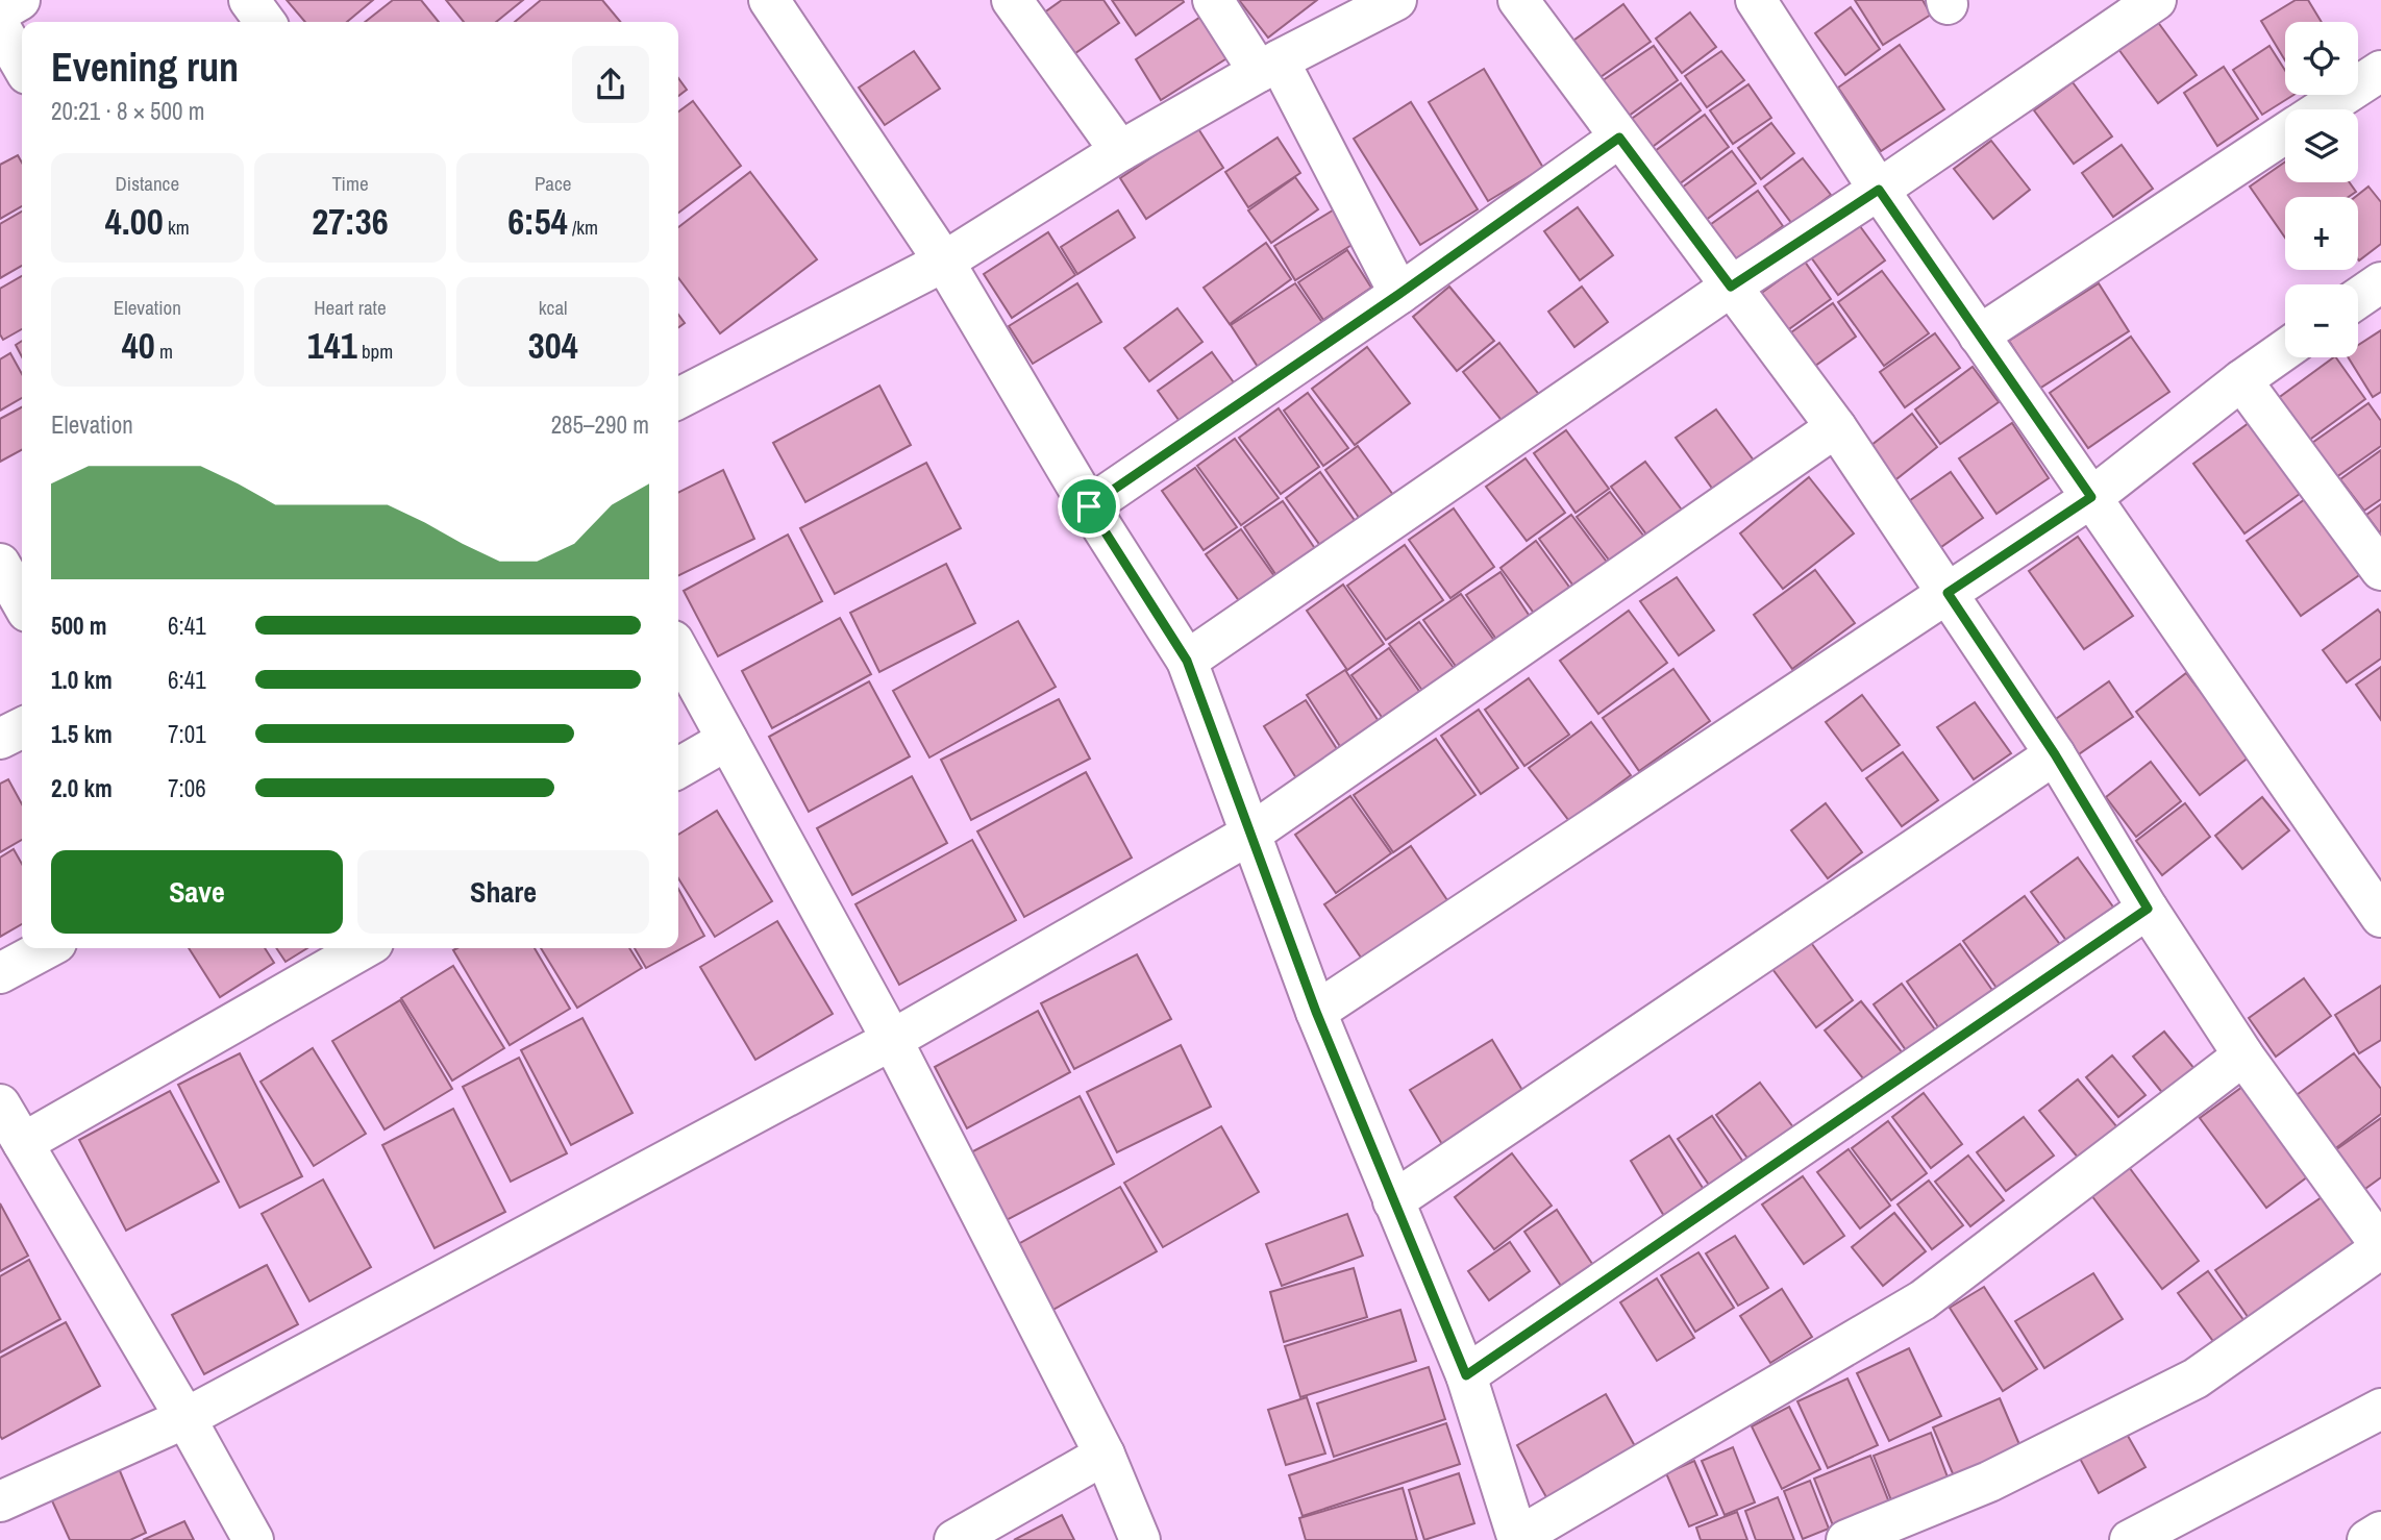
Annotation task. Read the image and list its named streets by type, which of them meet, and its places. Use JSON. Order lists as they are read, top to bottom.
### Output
{
  "page": {
    "map_buttons": ["+", "−"],
    "heading": ["Evening run", "20:21 · 8 × 500 m"],
    "stats": [
      ["Distance", "4.00 km"],
      ["Time", "27:36"],
      ["Pace", "6:54 /km"],
      ["Elevation", "40 m"],
      ["Heart rate", "141 bpm"],
      ["kcal", "304"]
    ],
    "chart": ["Elevation", "285–290 m"],
    "list": [
      {
        "name": "500 m",
        "note": "6:41"
      },
      {
        "name": "1.0 km",
        "note": "6:41"
      },
      {
        "name": "1.5 km",
        "note": "7:01"
      },
      {
        "name": "2.0 km",
        "note": "7:06"
      }
    ],
    "buttons": ["Save", "Share"]
  }
}
